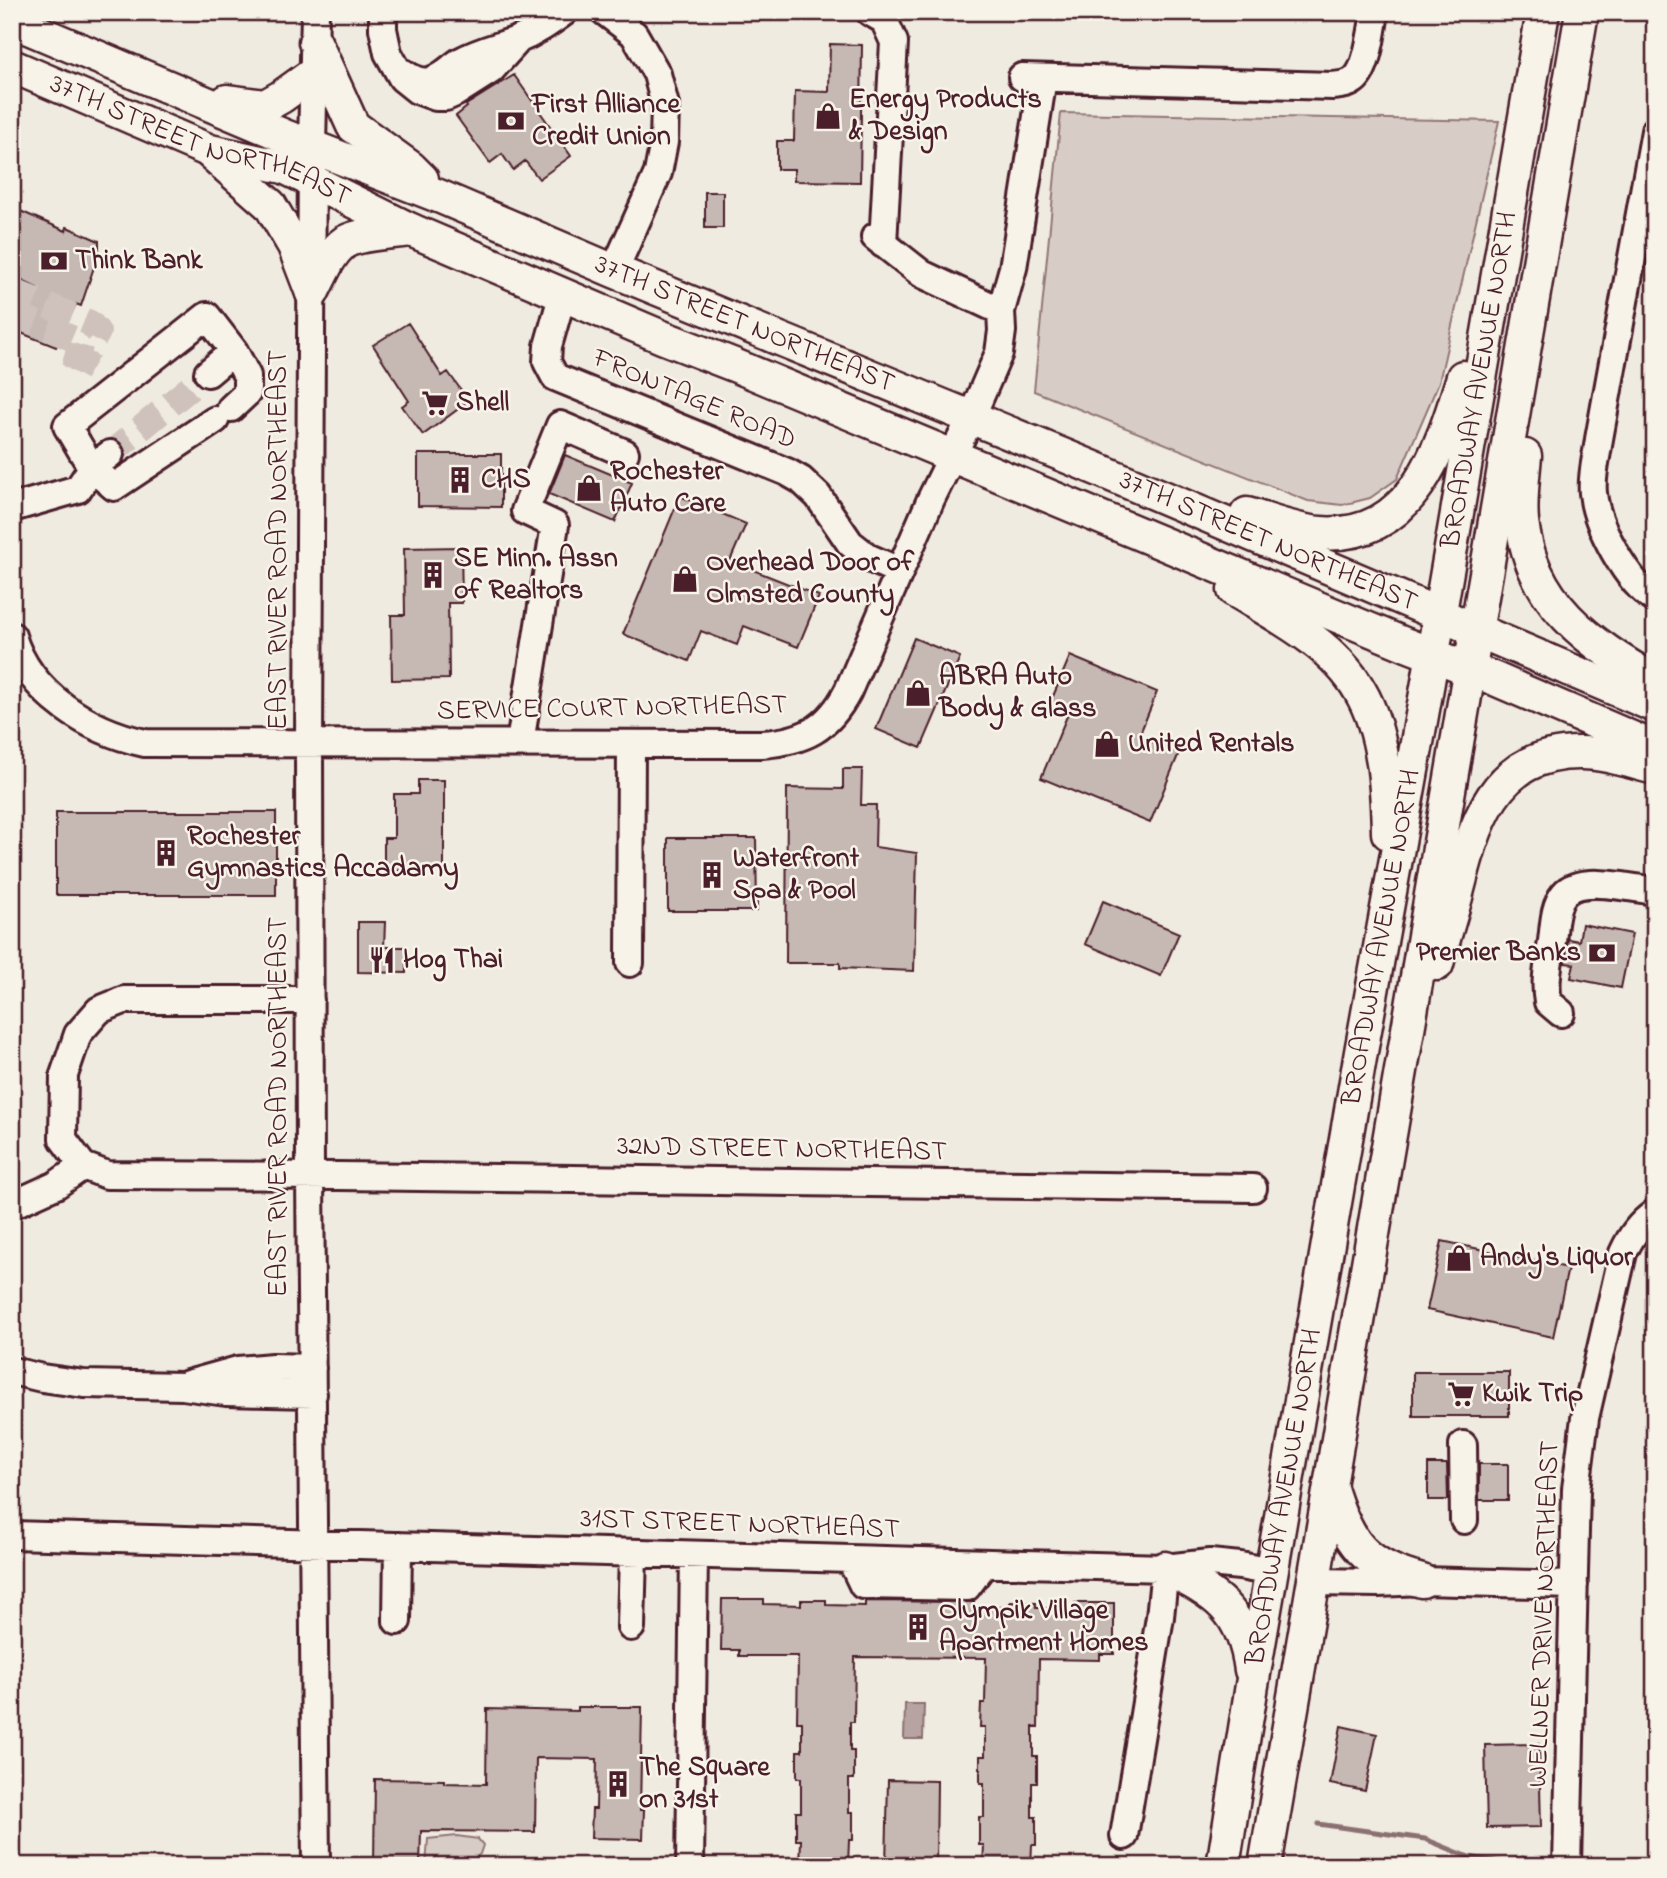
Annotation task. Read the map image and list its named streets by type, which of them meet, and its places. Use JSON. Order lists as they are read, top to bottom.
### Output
{
  "streets": {
    "main road": ["37TH STREET NORTHEAST", "BROADWAY AVENUE NORTH"],
    "street": [
      "FRONTAGE ROAD",
      "EAST RIVER ROAD NORTHEAST",
      "SERVICE COURT NORTHEAST",
      "32ND STREET NORTHEAST",
      "31ST STREET NORTHEAST",
      "WELLNER DRIVE NORTHEAST"
    ]
  },
  "crossings": [
    ["37TH STREET NORTHEAST", "BROADWAY AVENUE NORTH"],
    ["37TH STREET NORTHEAST", "FRONTAGE ROAD"],
    ["37TH STREET NORTHEAST", "EAST RIVER ROAD NORTHEAST"],
    ["37TH STREET NORTHEAST", "SERVICE COURT NORTHEAST"],
    ["BROADWAY AVENUE NORTH", "31ST STREET NORTHEAST"],
    ["FRONTAGE ROAD", "SERVICE COURT NORTHEAST"],
    ["EAST RIVER ROAD NORTHEAST", "SERVICE COURT NORTHEAST"],
    ["EAST RIVER ROAD NORTHEAST", "32ND STREET NORTHEAST"],
    ["EAST RIVER ROAD NORTHEAST", "31ST STREET NORTHEAST"]
  ],
  "places": {
    "shop": [
      "Energy Products & Design",
      "Rochester Auto Care",
      "Overhead Door of Olmsted County",
      "ABRA Auto Body & Glass",
      "United Rentals",
      "Andy's Liquor"
    ],
    "bank": ["First Alliance Credit Union", "Think Bank", "Premier Banks"],
    "supermarket": ["Shell", "Kwik Trip"],
    "building": [
      "CHS",
      "SE Minn. Assn of Realtors",
      "Rochester Gymnastics Accadamy",
      "Waterfront Spa & Pool",
      "Olympik Village Apartment Homes",
      "The Square on 31st"
    ],
    "restaurant": ["Hog Thai"]
  }
}
